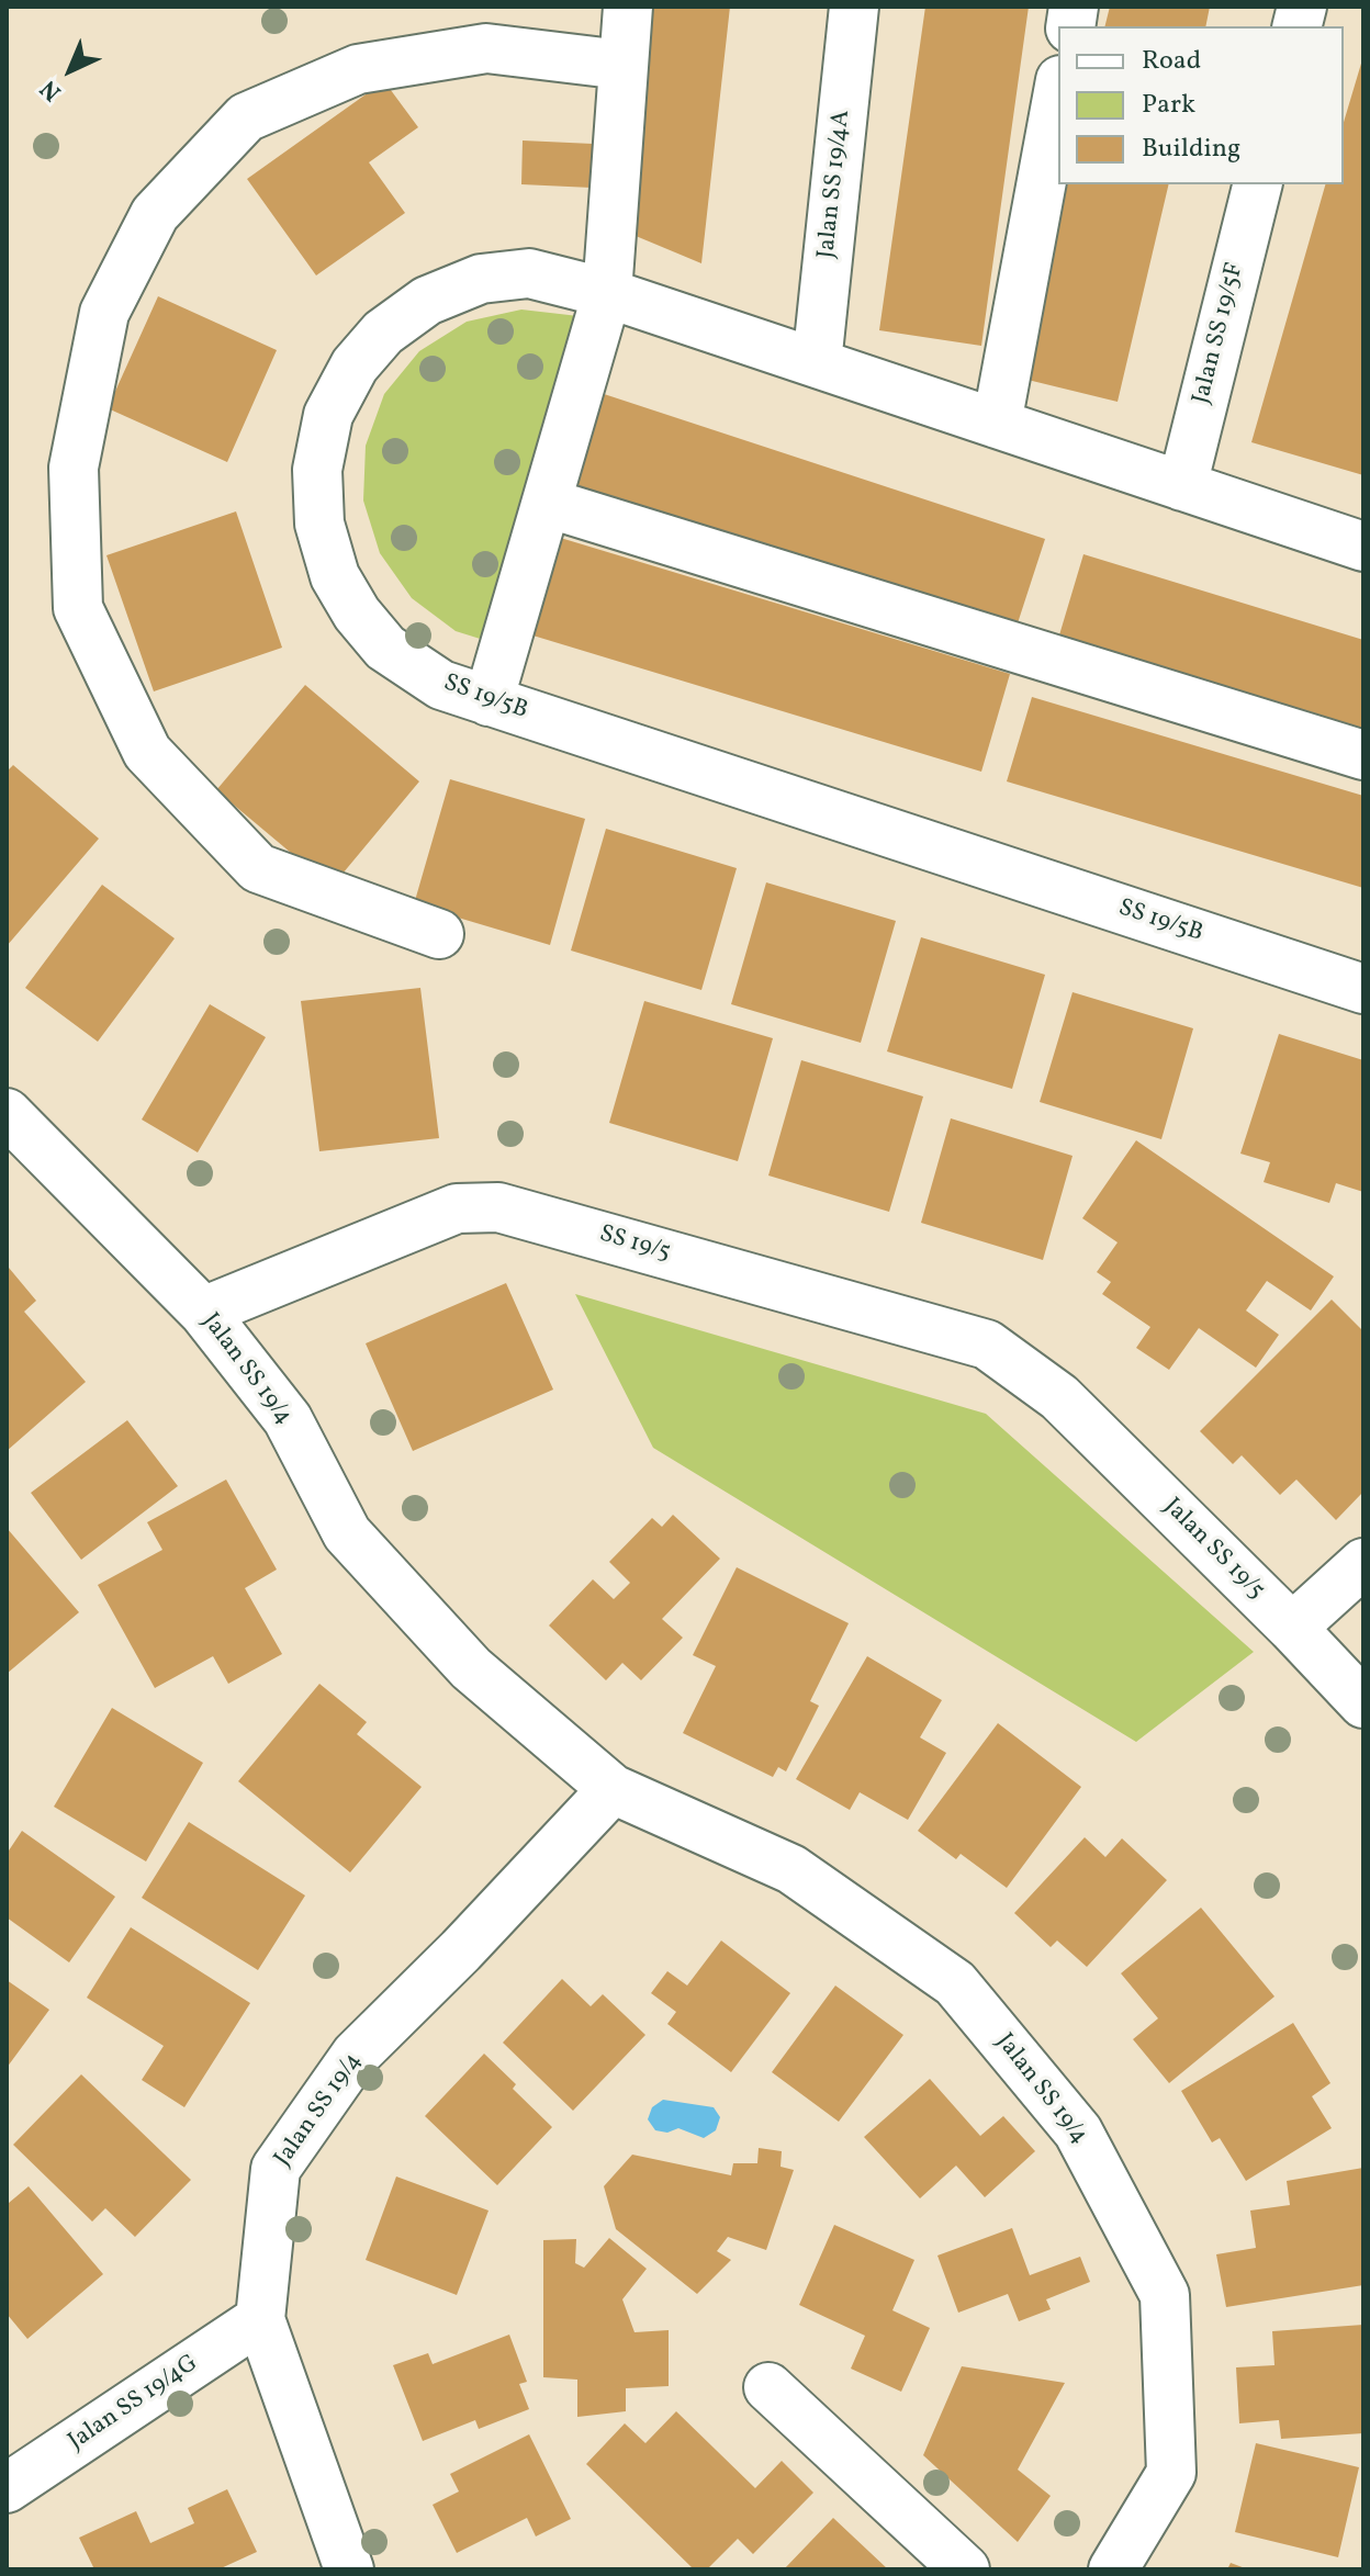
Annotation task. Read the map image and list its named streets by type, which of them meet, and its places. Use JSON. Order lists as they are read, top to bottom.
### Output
{
  "streets": {
    "street": [
      "Jalan SS 19/4A",
      "Jalan SS 19/5F",
      "SS 19/5B",
      "SS 19/5",
      "Jalan SS 19/4",
      "Jalan SS 19/5",
      "Jalan SS 19/4G"
    ]
  },
  "crossings": [
    ["Jalan SS 19/4A", "SS 19/5B"],
    ["Jalan SS 19/5F", "SS 19/5B"],
    ["SS 19/5", "Jalan SS 19/4"],
    ["SS 19/5", "Jalan SS 19/5"],
    ["Jalan SS 19/4", "Jalan SS 19/4G"]
  ],
  "legend": ["Road", "Park", "Building"],
  "north": "bottom left"
}
